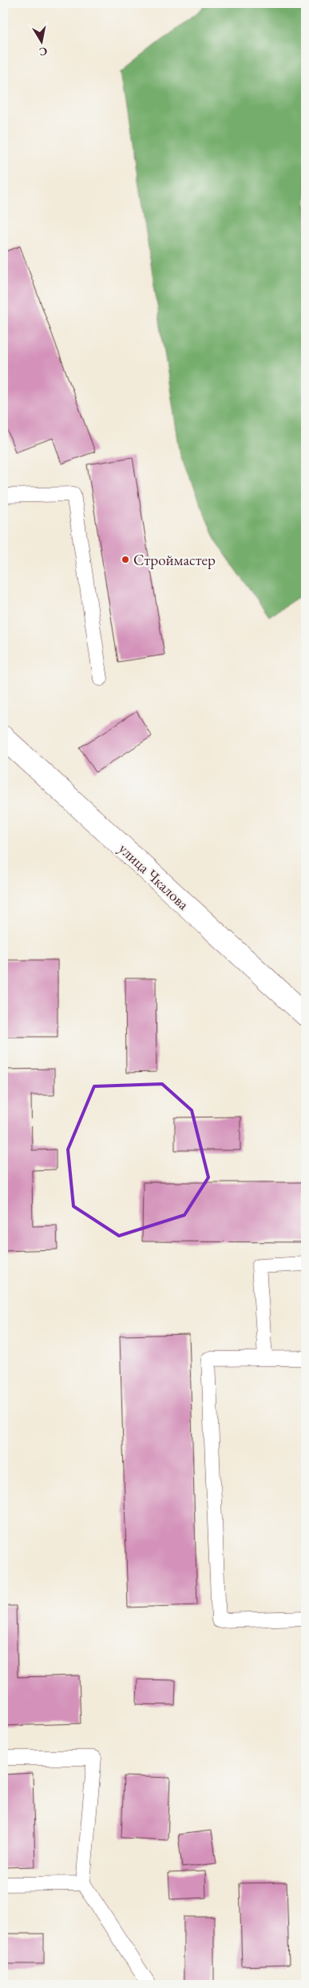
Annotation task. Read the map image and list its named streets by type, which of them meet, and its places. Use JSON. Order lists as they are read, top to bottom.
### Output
{
  "streets": {
    "street": ["улица Чкалова"]
  },
  "places": ["Строймастер"],
  "north": "bottom"
}
